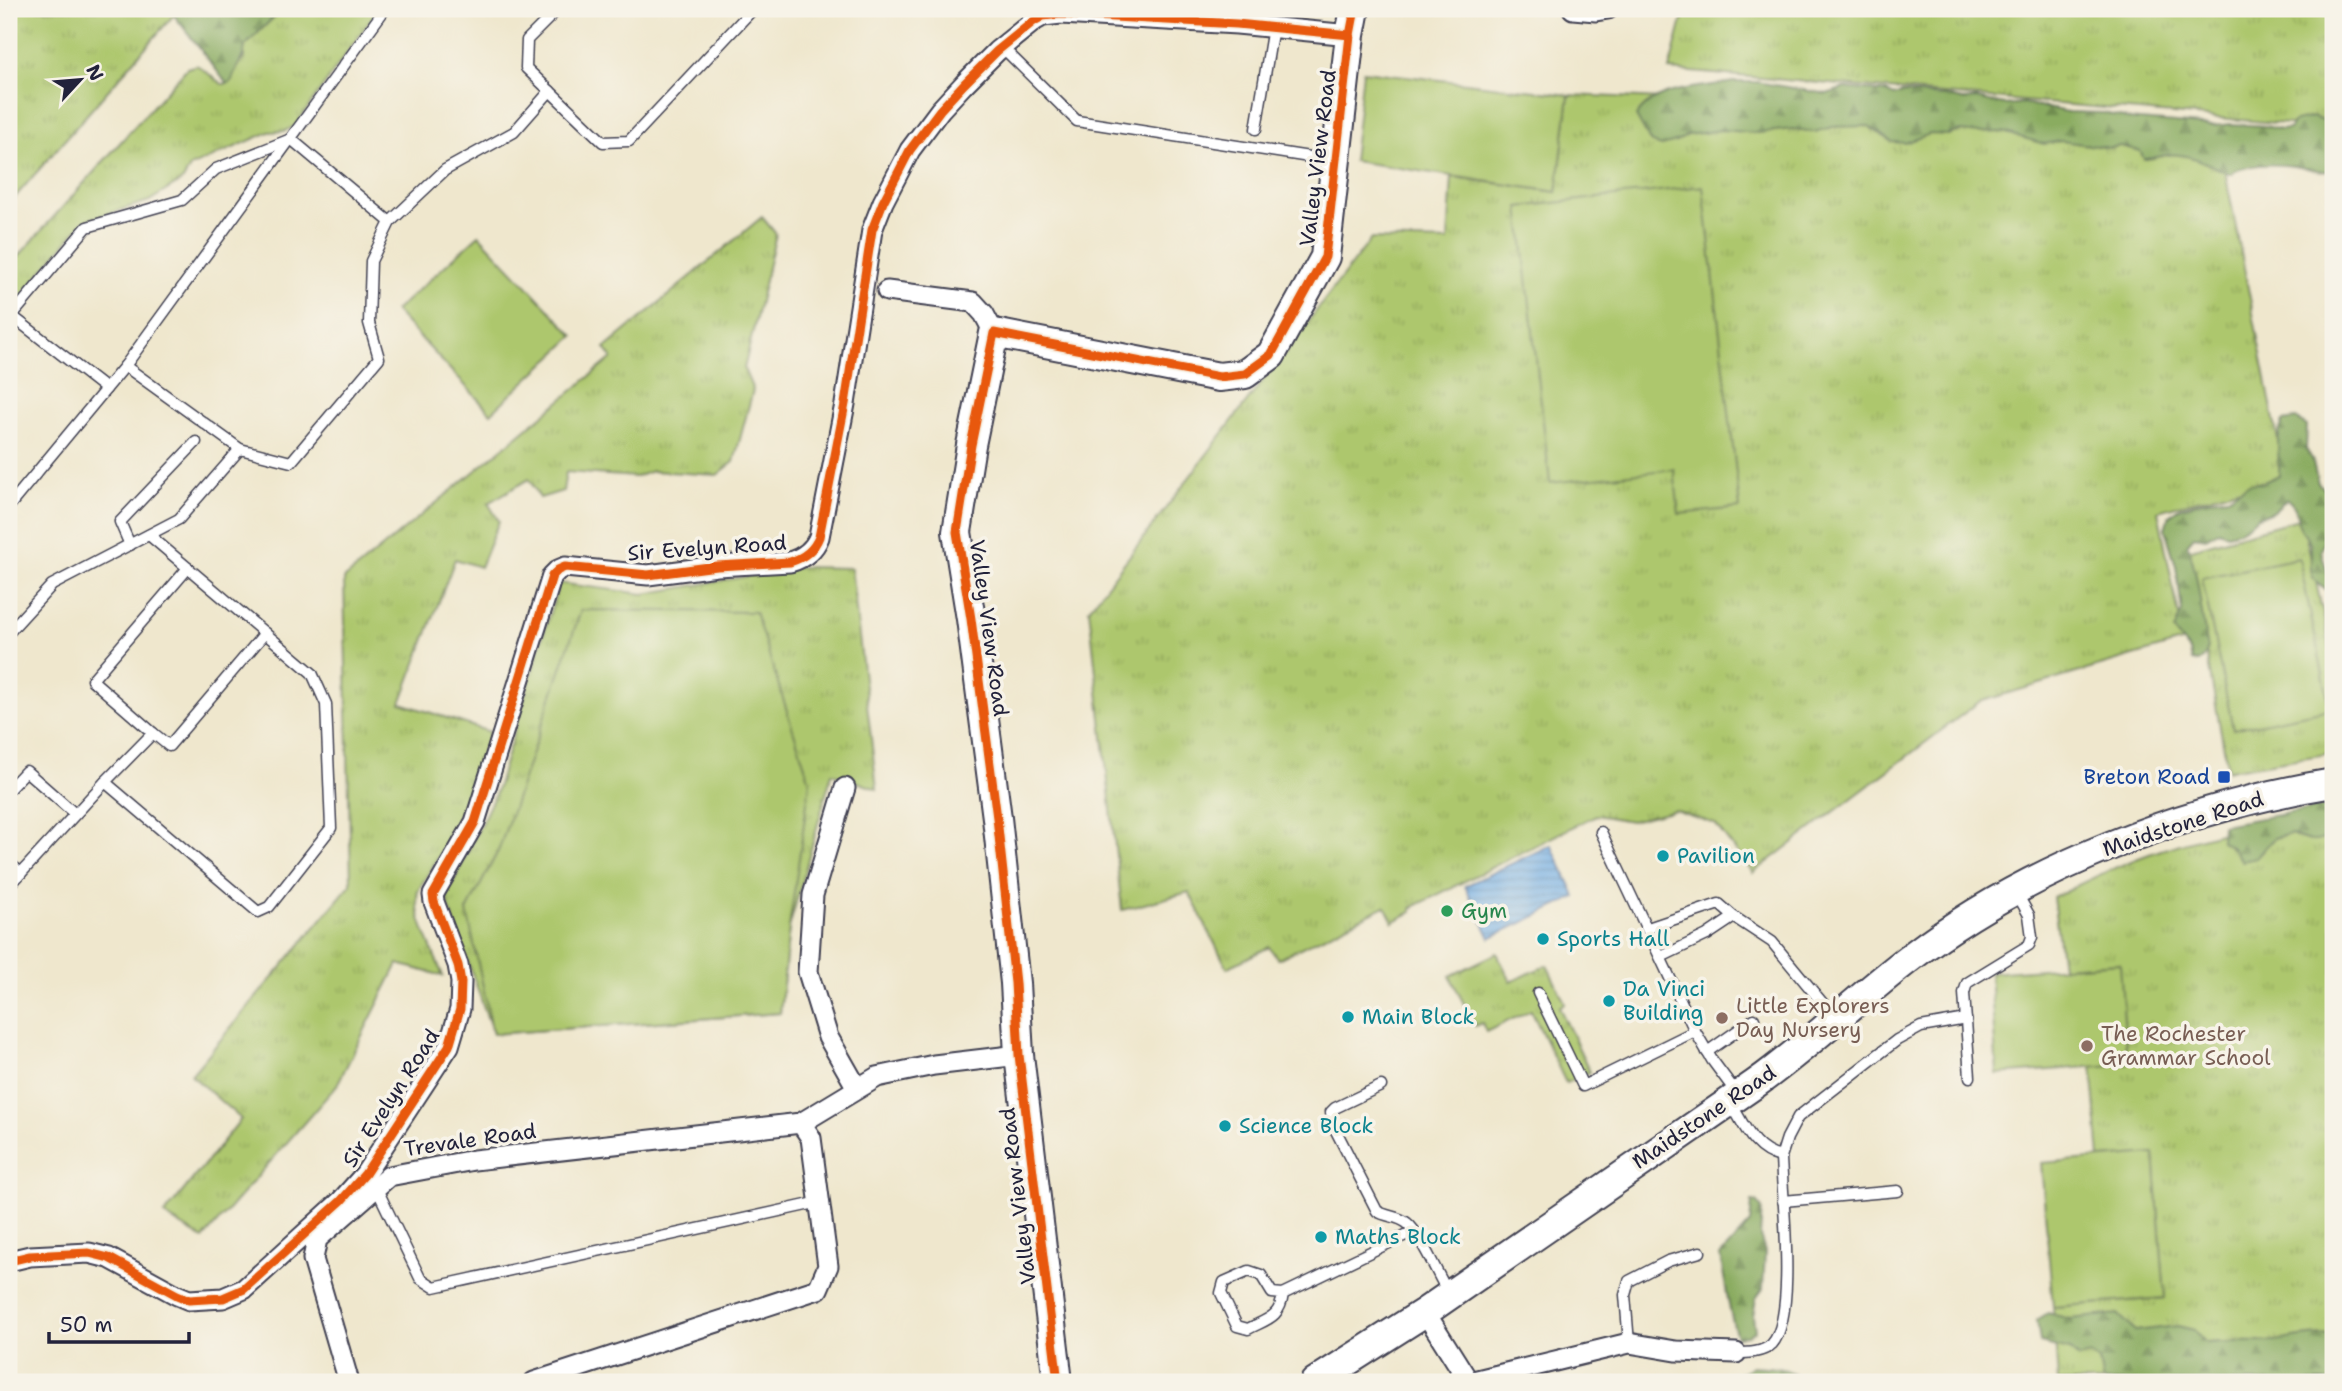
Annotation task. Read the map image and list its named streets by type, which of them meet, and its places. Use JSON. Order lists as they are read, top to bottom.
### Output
{
  "streets": {
    "street": [
      "Valley View Road",
      "Sir Evelyn Road",
      "Maidstone Road",
      "Trevale Road"
    ]
  },
  "crossings": [
    ["Valley View Road", "Sir Evelyn Road"],
    ["Valley View Road", "Trevale Road"]
  ],
  "places": {
    "transit": ["Breton Road"],
    "other": [
      "Pavilion",
      "Gym",
      "Sports Hall",
      "Da Vinci Building",
      "Main Block",
      "Little Explorers Day Nursery",
      "The Rochester Grammar School",
      "Science Block",
      "Maths Block"
    ]
  },
  "scale_bar": "50 m",
  "north": "top right"
}
